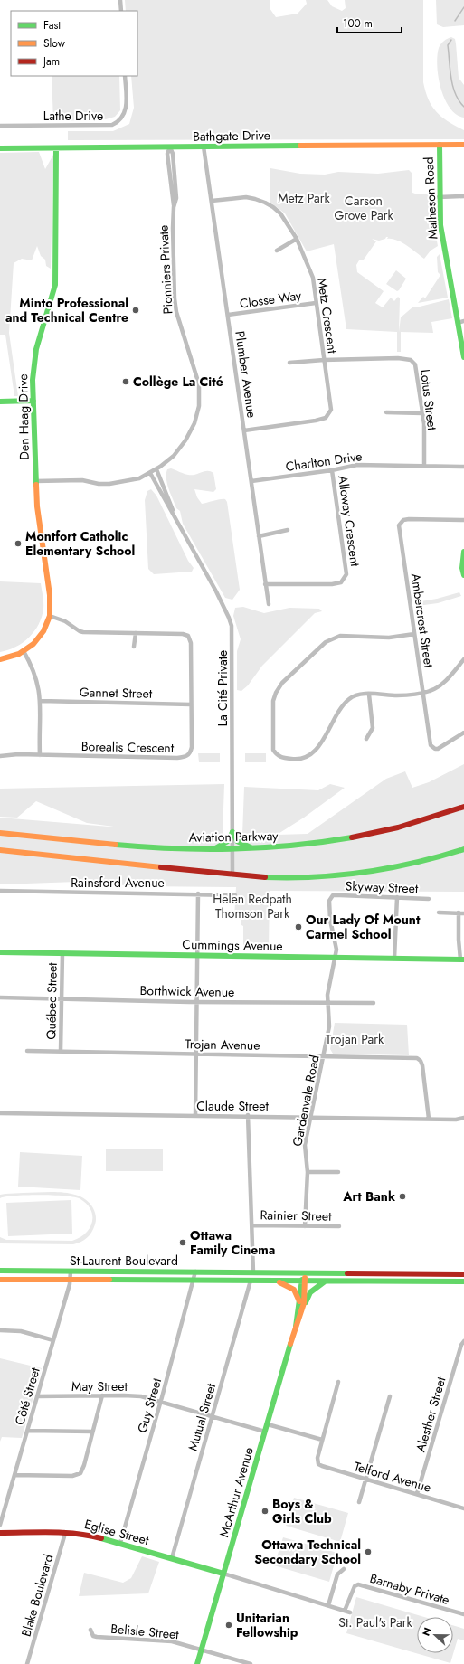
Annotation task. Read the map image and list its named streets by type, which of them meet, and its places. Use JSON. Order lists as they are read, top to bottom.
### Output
{
  "streets": {
    "main road": [
      "Bathgate Drive",
      "Matheson Road",
      "Den Haag Drive",
      "Aviation Parkway",
      "Cummings Avenue",
      "St-Laurent Boulevard",
      "McArthur Avenue",
      "Eglise Street"
    ],
    "street": [
      "Lathe Drive",
      "Pionniers Private",
      "Closse Way",
      "Metz Crescent",
      "Plumber Avenue",
      "Lotus Street",
      "Charlton Drive",
      "Alloway Crescent",
      "Ambercrest Street",
      "La Cité Private",
      "Gannet Street",
      "Borealis Crescent",
      "Rainsford Avenue",
      "Skyway Street",
      "Borthwick Avenue",
      "Québec Street",
      "Trojan Avenue",
      "Gardenvale Road",
      "Claude Street",
      "Rainier Street",
      "May Street",
      "Côté Street",
      "Guy Street",
      "Alesther Street",
      "Mutual Street",
      "Telford Avenue",
      "Barnaby Private",
      "Blake Boulevard",
      "Belisle Street"
    ]
  },
  "crossings": [
    ["Bathgate Drive", "Matheson Road"],
    ["Bathgate Drive", "Pionniers Private"],
    ["Bathgate Drive", "Plumber Avenue"],
    ["Bathgate Drive", "Den Haag Drive"],
    ["Pionniers Private", "Den Haag Drive"],
    ["Pionniers Private", "La Cité Private"],
    ["Closse Way", "Metz Crescent"],
    ["Closse Way", "Plumber Avenue"],
    ["Metz Crescent", "Plumber Avenue"],
    ["Metz Crescent", "Lotus Street"],
    ["Plumber Avenue", "Charlton Drive"],
    ["Plumber Avenue", "Alloway Crescent"],
    ["Lotus Street", "Charlton Drive"],
    ["Den Haag Drive", "Borealis Crescent"],
    ["Charlton Drive", "Alloway Crescent"],
    ["La Cité Private", "Aviation Parkway"],
    ["Gannet Street", "Borealis Crescent"],
    ["Skyway Street", "Gardenvale Road"],
    ["Cummings Avenue", "Québec Street"],
    ["Cummings Avenue", "Gardenvale Road"],
    ["Borthwick Avenue", "Québec Street"],
    ["Borthwick Avenue", "Gardenvale Road"],
    ["Québec Street", "Trojan Avenue"],
    ["Trojan Avenue", "Gardenvale Road"],
    ["Trojan Avenue", "Claude Street"],
    ["Gardenvale Road", "Claude Street"],
    ["Gardenvale Road", "Rainier Street"],
    ["St-Laurent Boulevard", "Côté Street"],
    ["St-Laurent Boulevard", "Guy Street"],
    ["St-Laurent Boulevard", "Mutual Street"],
    ["St-Laurent Boulevard", "McArthur Avenue"],
    ["May Street", "Côté Street"],
    ["May Street", "Guy Street"],
    ["May Street", "Mutual Street"],
    ["May Street", "McArthur Avenue"],
    ["Guy Street", "Eglise Street"],
    ["Alesther Street", "Telford Avenue"],
    ["Mutual Street", "Eglise Street"],
    ["McArthur Avenue", "Eglise Street"],
    ["McArthur Avenue", "Belisle Street"],
    ["Eglise Street", "Blake Boulevard"]
  ],
  "parks": [
    "Metz Park",
    "Carson Grove Park",
    "Helen Redpath Thomson Park",
    "Trojan Park",
    "St. Paul's Park"
  ],
  "places": [
    "Minto Professional and Technical Centre",
    "Collège La Cité",
    "Montfort Catholic Elementary School",
    "Our Lady Of Mount Carmel School",
    "Art Bank",
    "Ottawa Family Cinema",
    "Boys & Girls Club",
    "Ottawa Technical Secondary School",
    "Unitarian Fellowship"
  ],
  "legend": ["Fast", "Slow", "Jam"],
  "scale_bar": "100 m",
  "north": "left"
}
